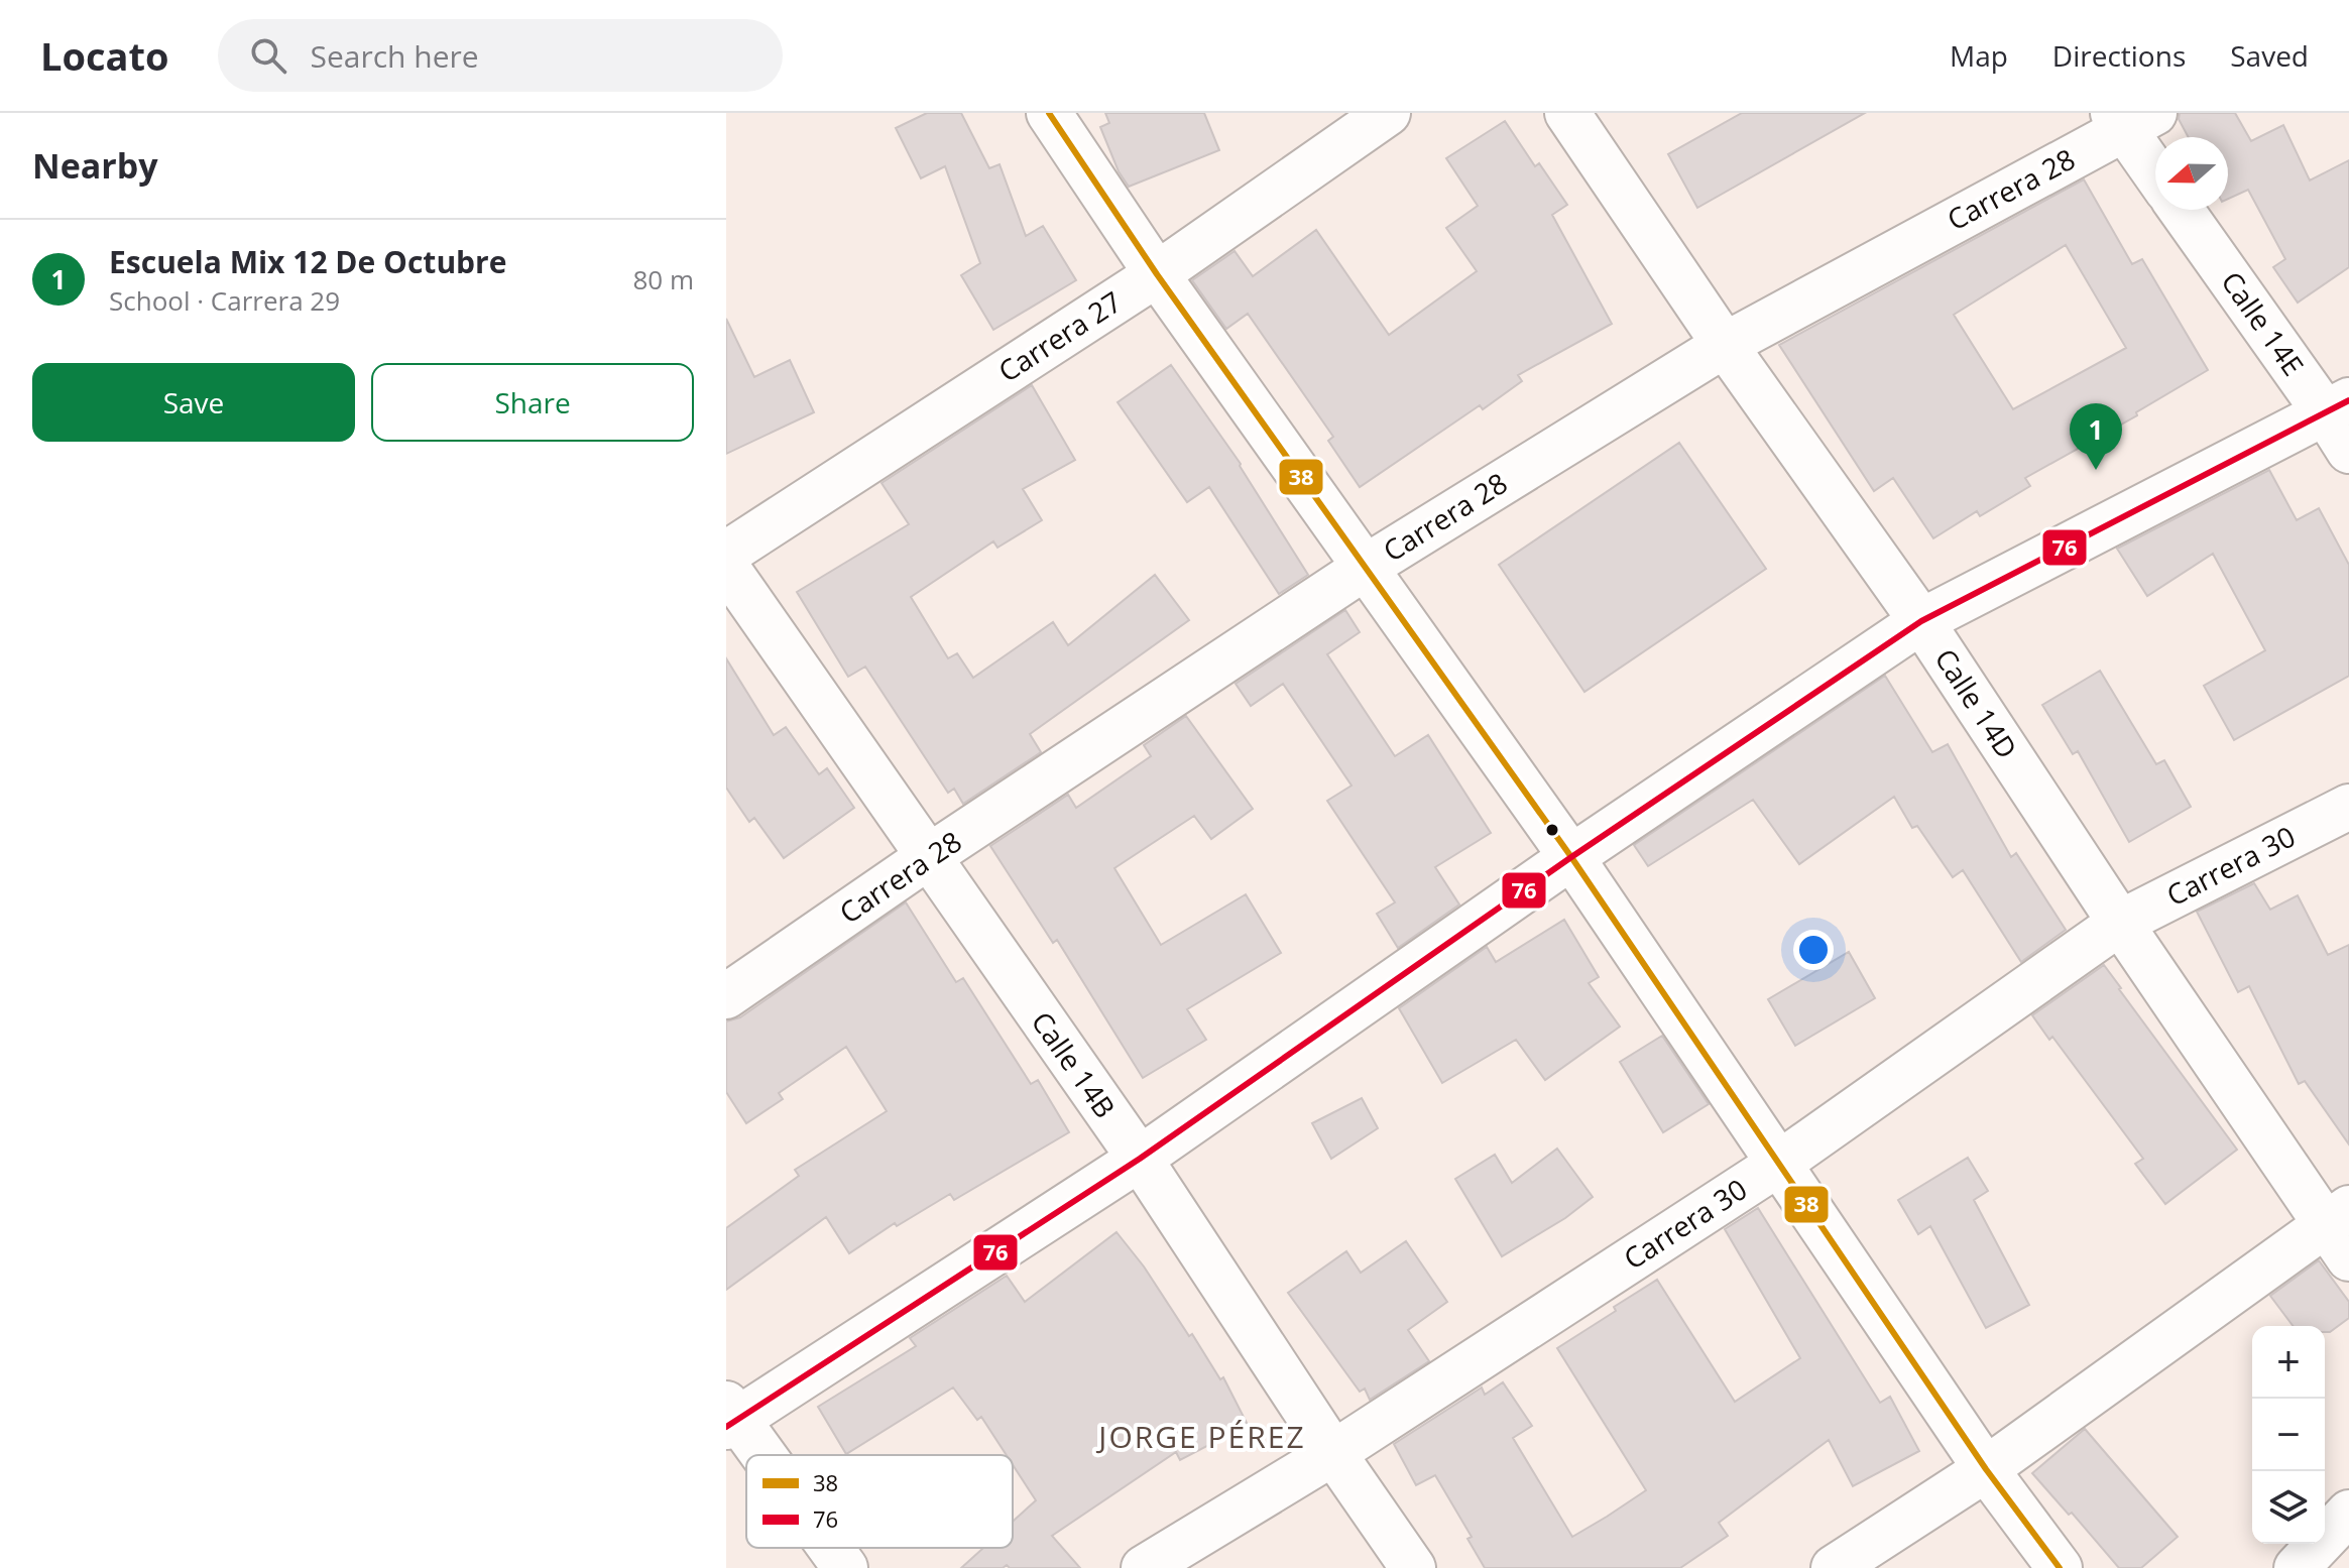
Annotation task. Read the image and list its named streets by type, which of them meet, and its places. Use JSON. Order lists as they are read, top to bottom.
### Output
{
  "streets": {
    "street": [
      "Carrera 28",
      "Calle 14E",
      "Carrera 27",
      "Calle 14D",
      "Carrera 30",
      "Calle 14B"
    ]
  },
  "crossings": [
    ["Carrera 28", "Calle 14D"],
    ["Carrera 28", "Calle 14B"],
    ["Calle 14D", "Carrera 30"],
    ["Carrera 30", "Calle 14B"]
  ],
  "districts": ["JORGE PÉREZ"],
  "lines": ["transit line 38", "transit line 76"],
  "legend": ["38", "76"],
  "north": "left",
  "page": {
    "header": "Locato",
    "search": "Search here",
    "nav": ["Map", "Directions", "Saved"],
    "heading": "Nearby",
    "list": [
      {
        "mark": "1",
        "name": "Escuela Mix 12 De Octubre",
        "note": "School · Carrera 29",
        "value": "80 m"
      }
    ],
    "buttons": ["Save", "Share"],
    "pins": "1",
    "map_buttons": ["+", "−"]
  }
}
